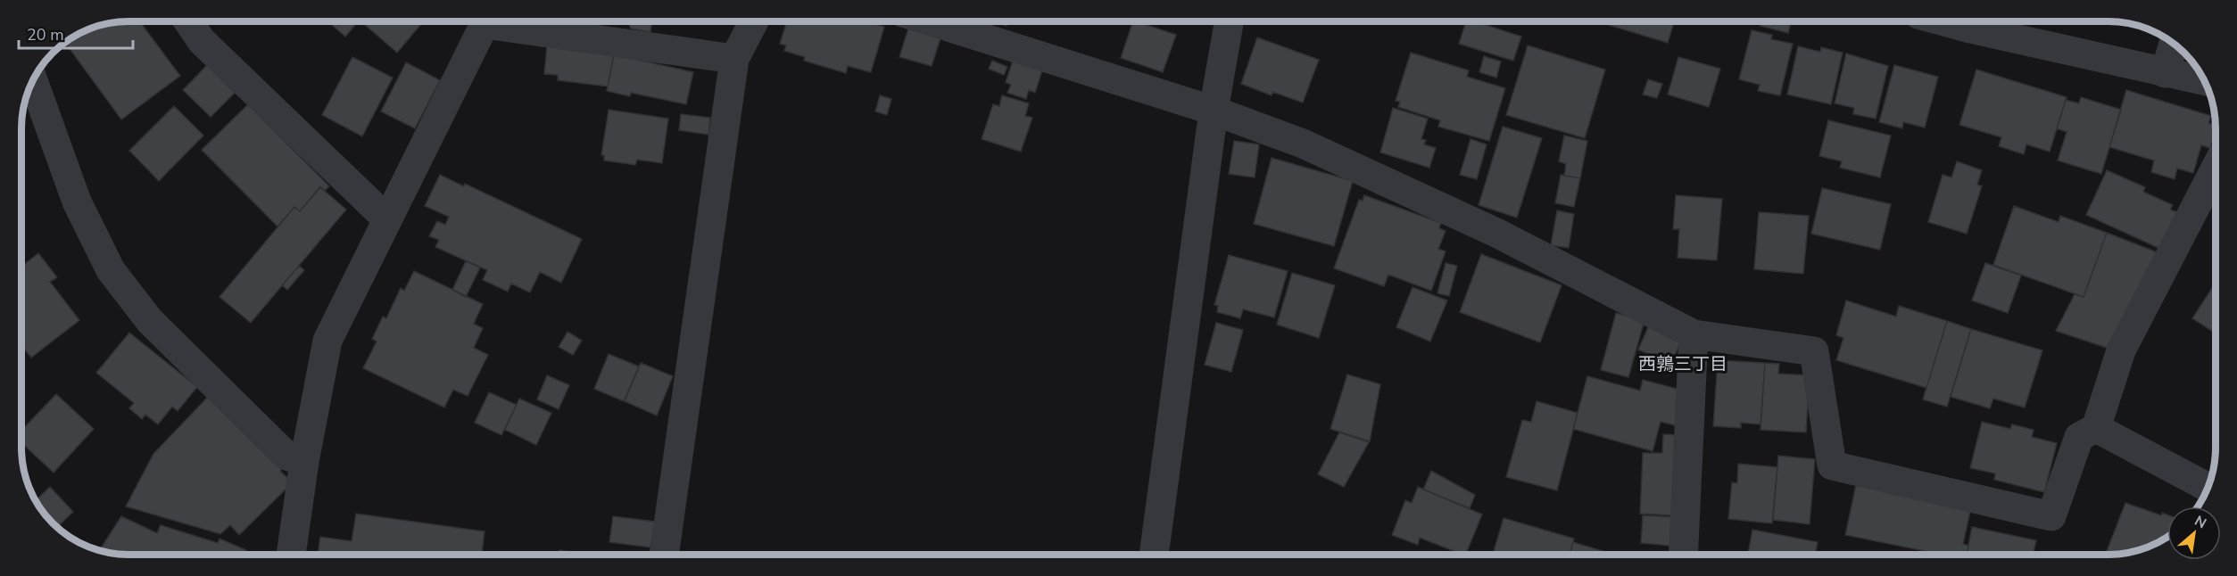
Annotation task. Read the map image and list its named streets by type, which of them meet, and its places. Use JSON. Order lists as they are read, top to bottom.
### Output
{
  "districts": ["西鶉三丁目"],
  "scale_bar": "20 m",
  "north": "top right"
}
